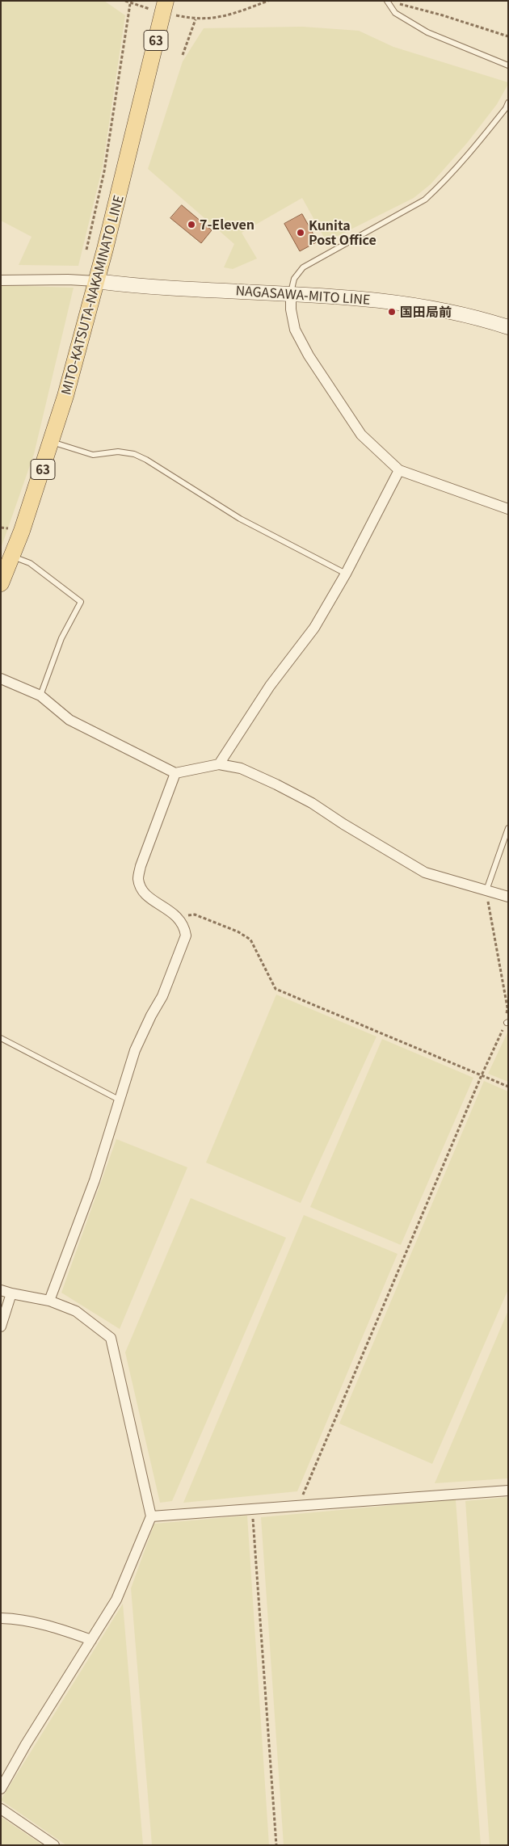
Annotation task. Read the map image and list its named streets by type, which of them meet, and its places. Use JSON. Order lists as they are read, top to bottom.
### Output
{
  "streets": {
    "main road": ["63", "MITO-KATSUTA-NAKAMINATO LINE", "NAGASAWA-MITO LINE"]
  },
  "crossings": [
    ["MITO-KATSUTA-NAKAMINATO LINE", "NAGASAWA-MITO LINE"]
  ],
  "places": ["7-Eleven", "Kunita Post Office", "国田局前"]
}
